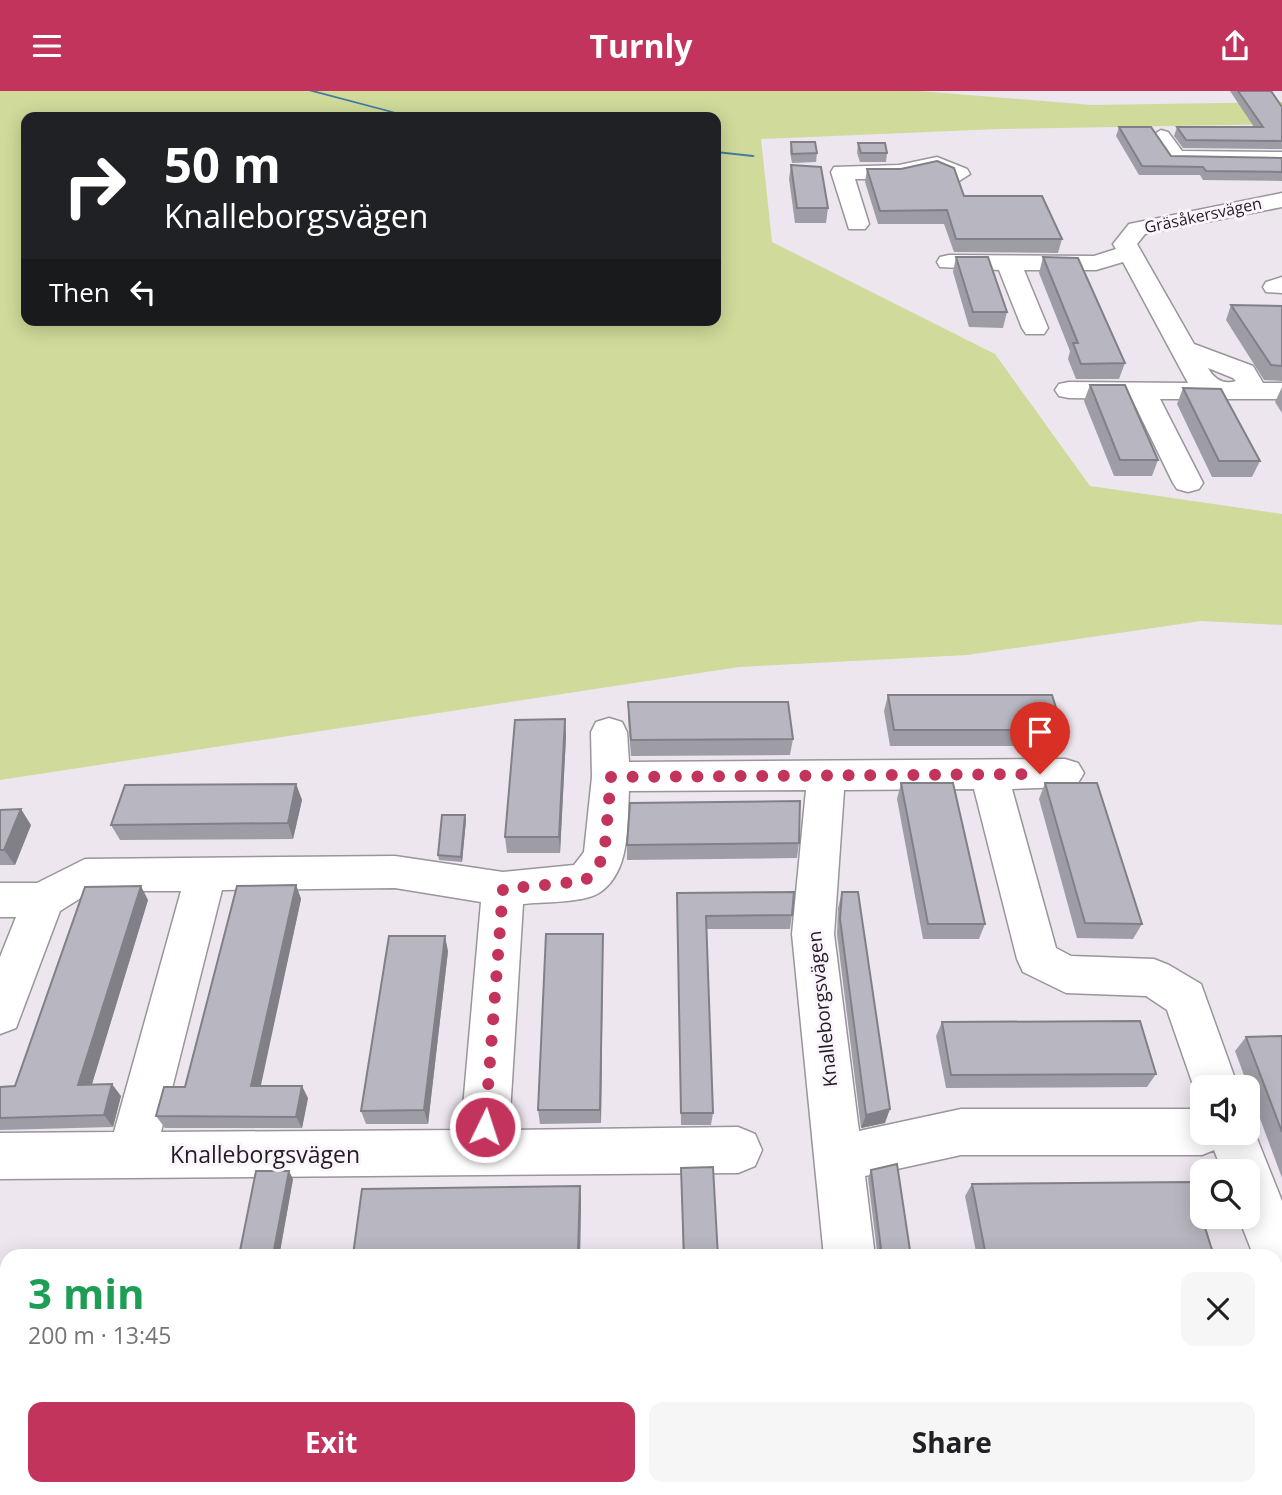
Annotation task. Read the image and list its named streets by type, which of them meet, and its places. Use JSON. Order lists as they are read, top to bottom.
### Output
{
  "streets": {
    "street": ["Gräsåkersvägen", "Knalleborgsvägen"]
  },
  "page": {
    "header": "Turnly",
    "turn": ["50 m", "Knalleborgsvägen"],
    "then": "Then",
    "heading": ["3 min", "200 m · 13:45"],
    "buttons": ["Exit", "Share"]
  }
}
